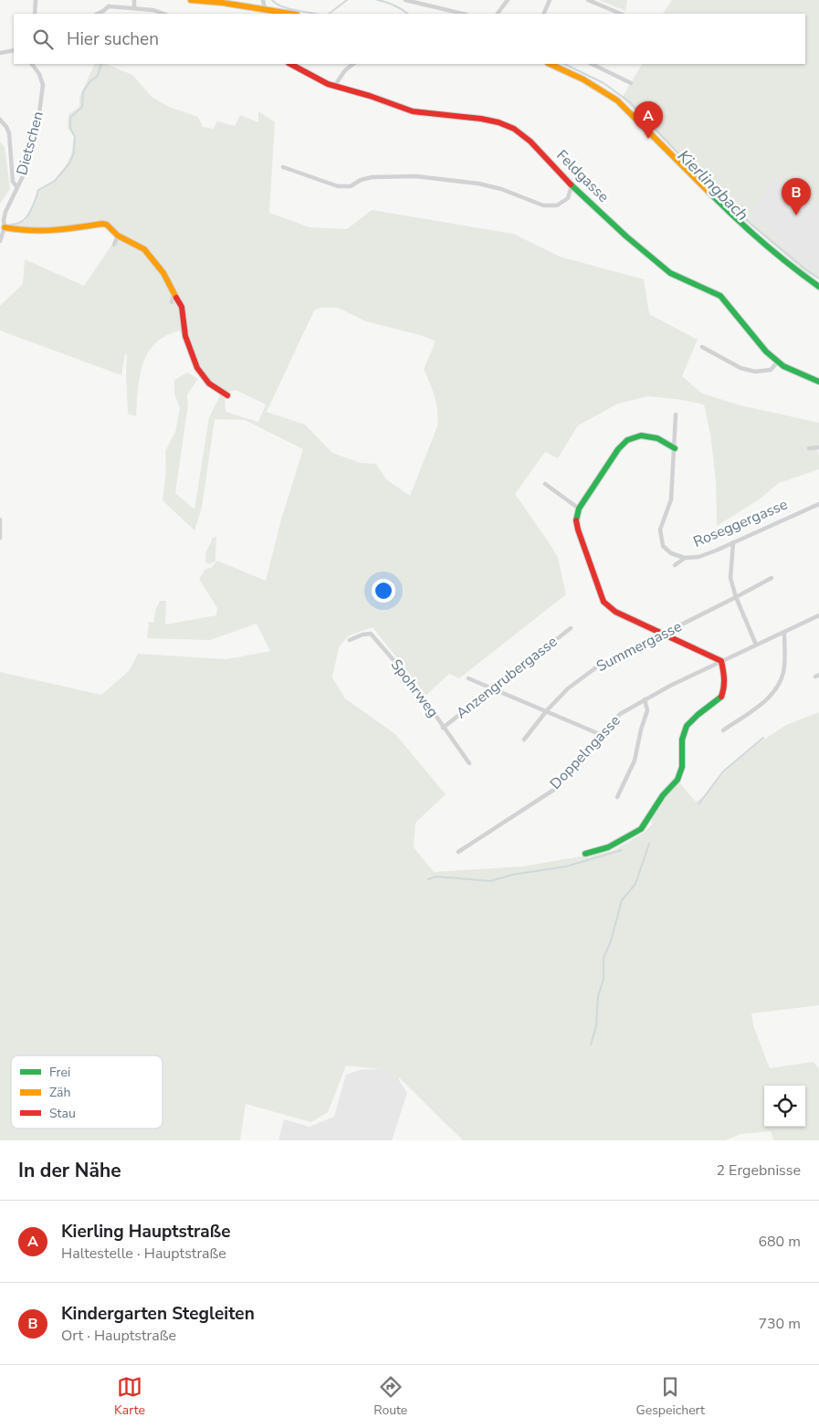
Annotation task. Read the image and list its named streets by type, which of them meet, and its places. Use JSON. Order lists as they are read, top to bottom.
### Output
{
  "streets": {
    "street": [
      "Dietschen",
      "Feldgasse",
      "Roseggergasse",
      "Summergasse",
      "Anzengrubergasse",
      "Spohrweg",
      "Doppelngasse"
    ]
  },
  "crossings": [
    ["Anzengrubergasse", "Spohrweg"]
  ],
  "water": ["Kierlingbach"],
  "legend": ["Frei", "Zäh", "Stau"],
  "page": {
    "search": "Hier suchen",
    "pins": ["A", "B"],
    "heading": ["In der Nähe", "2 Ergebnisse"],
    "list": [
      {
        "mark": "A",
        "name": "Kierling Hauptstraße",
        "note": "Haltestelle · Hauptstraße",
        "value": "680 m"
      },
      {
        "mark": "B",
        "name": "Kindergarten Stegleiten",
        "note": "Ort · Hauptstraße",
        "value": "730 m"
      }
    ],
    "nav": ["Karte", "Route", "Gespeichert"]
  }
}
